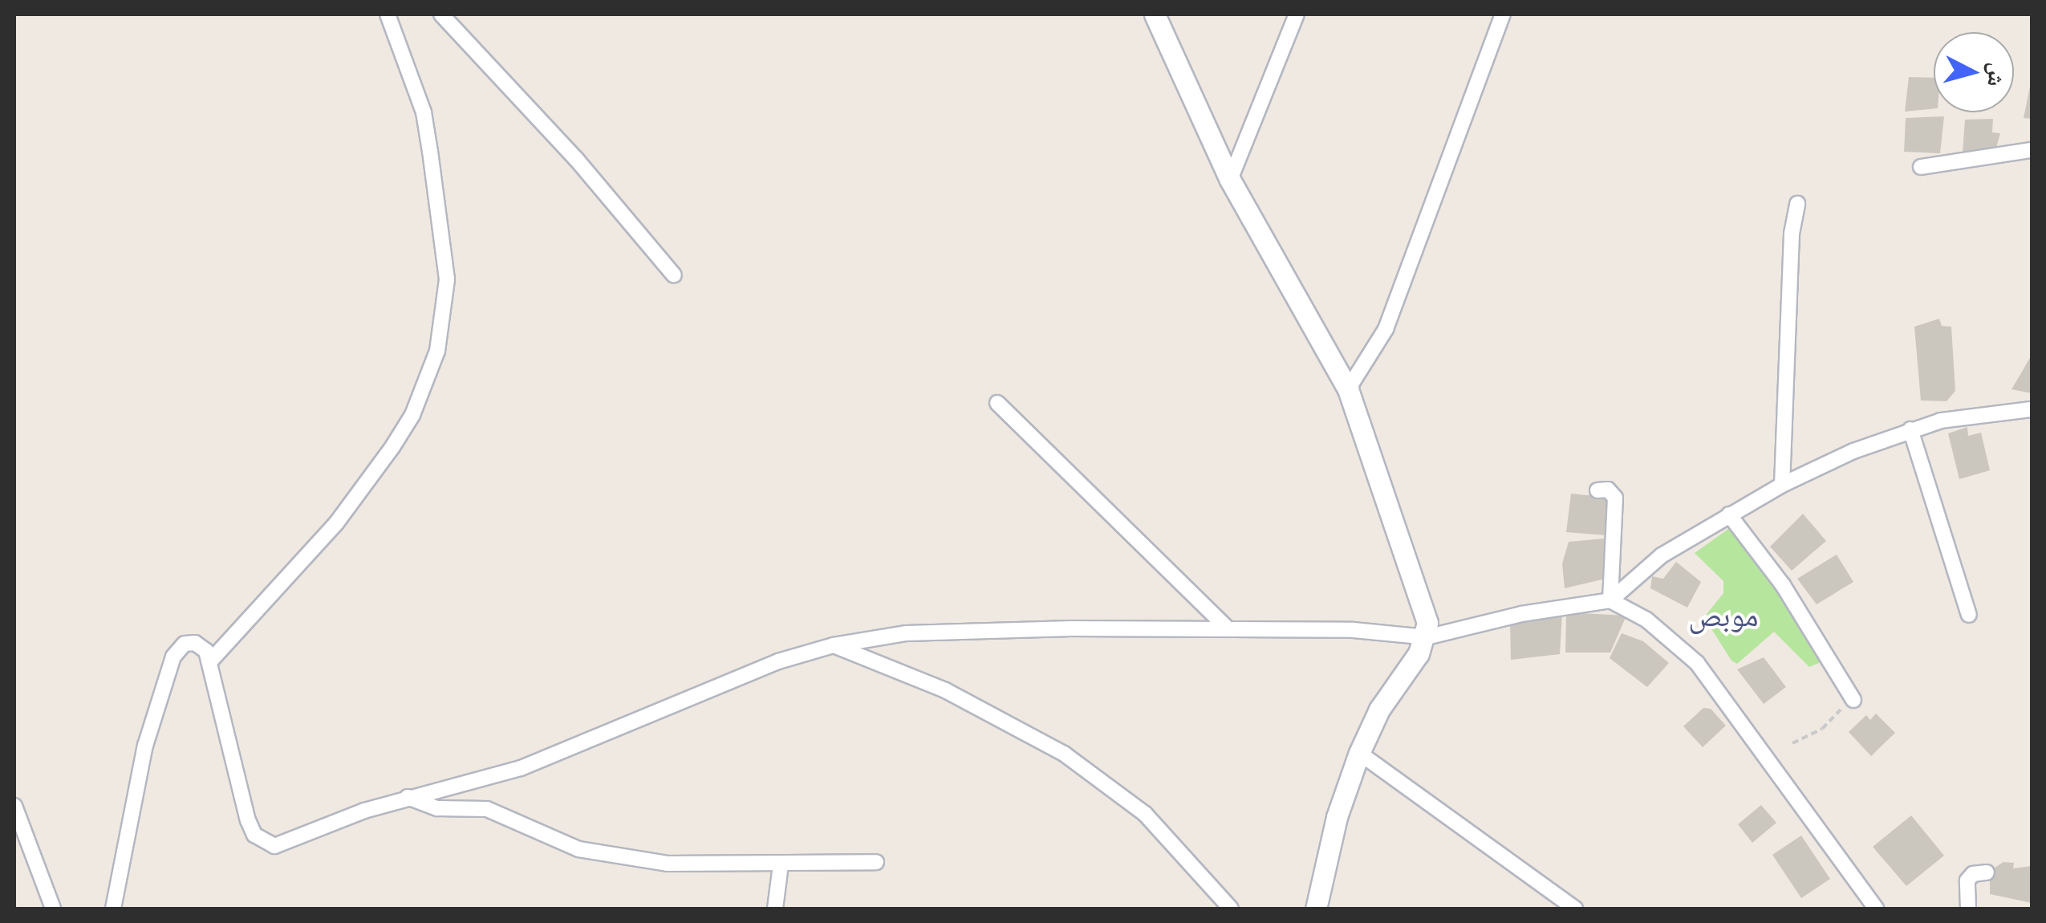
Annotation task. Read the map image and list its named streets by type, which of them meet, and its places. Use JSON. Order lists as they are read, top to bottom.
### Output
{
  "districts": ["موبص"],
  "north": "right"
}
